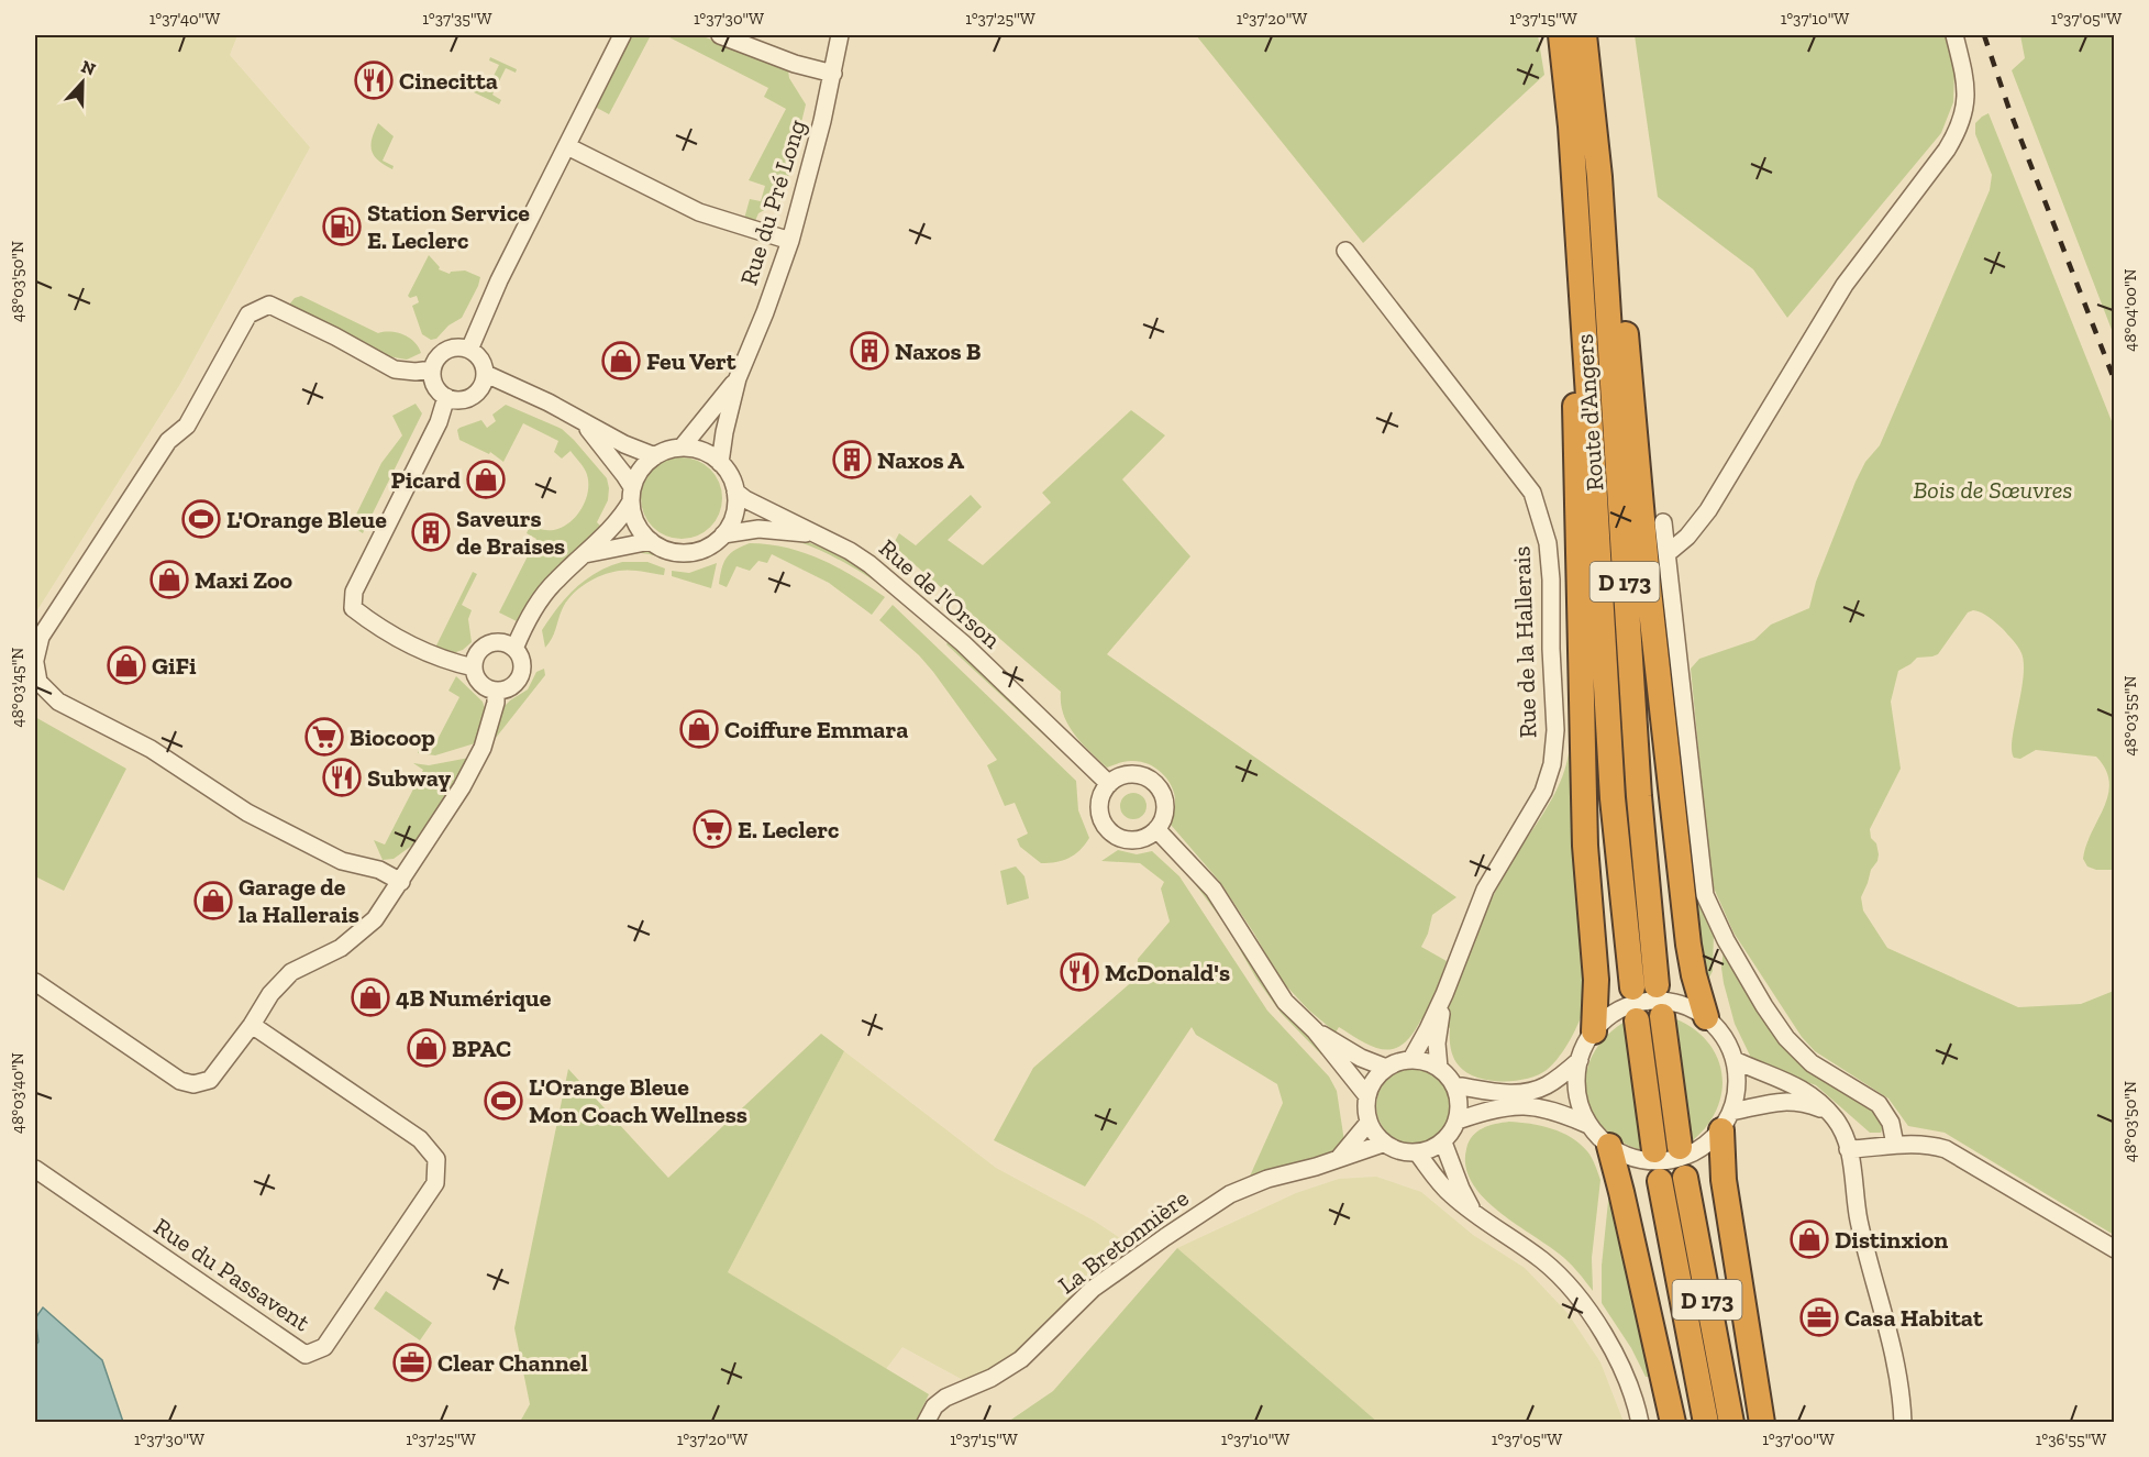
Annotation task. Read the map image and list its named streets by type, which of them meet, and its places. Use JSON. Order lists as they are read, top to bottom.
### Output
{
  "streets": {
    "highway": ["Route d'Angers", "D 173"],
    "street": [
      "Rue du Pré Long",
      "Rue de l'Orson",
      "Rue de la Hallerais",
      "La Bretonnière",
      "Rue du Passavent"
    ]
  },
  "crossings": [
    ["Rue du Pré Long", "Rue de l'Orson"],
    ["Rue de la Hallerais", "La Bretonnière"]
  ],
  "parks": ["Bois de Sœuvres"],
  "places": {
    "restaurant": ["Cinecitta", "Subway", "McDonald's"],
    "fuel station": ["Station Service E. Leclerc"],
    "building": ["Naxos B", "Naxos A", "Saveurs de Braises"],
    "shop": [
      "Feu Vert",
      "Picard",
      "Maxi Zoo",
      "GiFi",
      "Coiffure Emmara",
      "Garage de la Hallerais",
      "4B Numérique",
      "BPAC",
      "Distinxion"
    ],
    "sports": ["L'Orange Bleue", "L'Orange Bleue Mon Coach Wellness"],
    "supermarket": ["Biocoop", "E. Leclerc"],
    "office": ["Casa Habitat", "Clear Channel"]
  },
  "north": "top",
  "coordinates": [
    "1°37'40\"W",
    "1°37'35\"W",
    "1°37'30\"W",
    "1°37'25\"W",
    "1°37'20\"W",
    "1°37'15\"W",
    "1°37'10\"W",
    "1°37'05\"W",
    "48°03'50\"N",
    "48°04'00\"N",
    "48°03'45\"N",
    "48°03'55\"N",
    "48°03'40\"N",
    "1°37'00\"W",
    "1°36'55\"W"
  ]
}
